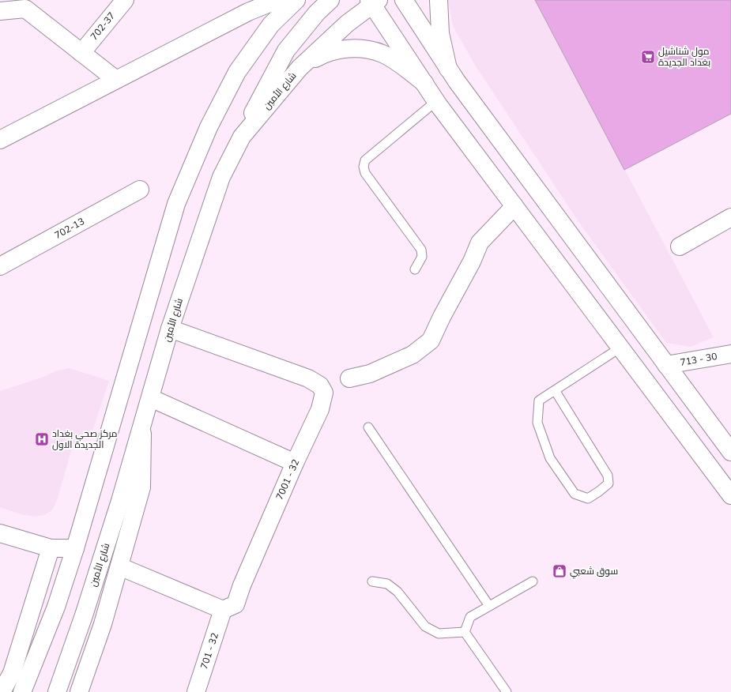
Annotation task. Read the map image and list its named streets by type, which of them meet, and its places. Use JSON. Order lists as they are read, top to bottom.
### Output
{
  "streets": {
    "street": [
      "702-37",
      "شارع الأمين",
      "702-13",
      "713 - 30",
      "7001 - 32",
      "701 - 32"
    ]
  },
  "crossings": [
    ["شارع الأمين", "7001 - 32"],
    ["7001 - 32", "701 - 32"]
  ],
  "places": {
    "supermarket": ["مول شناشيل بغداد الجديدة"],
    "hospital": ["مركز صحي بغداد الجديدة الاول"],
    "shop": ["سوق شعبي"]
  }
}
